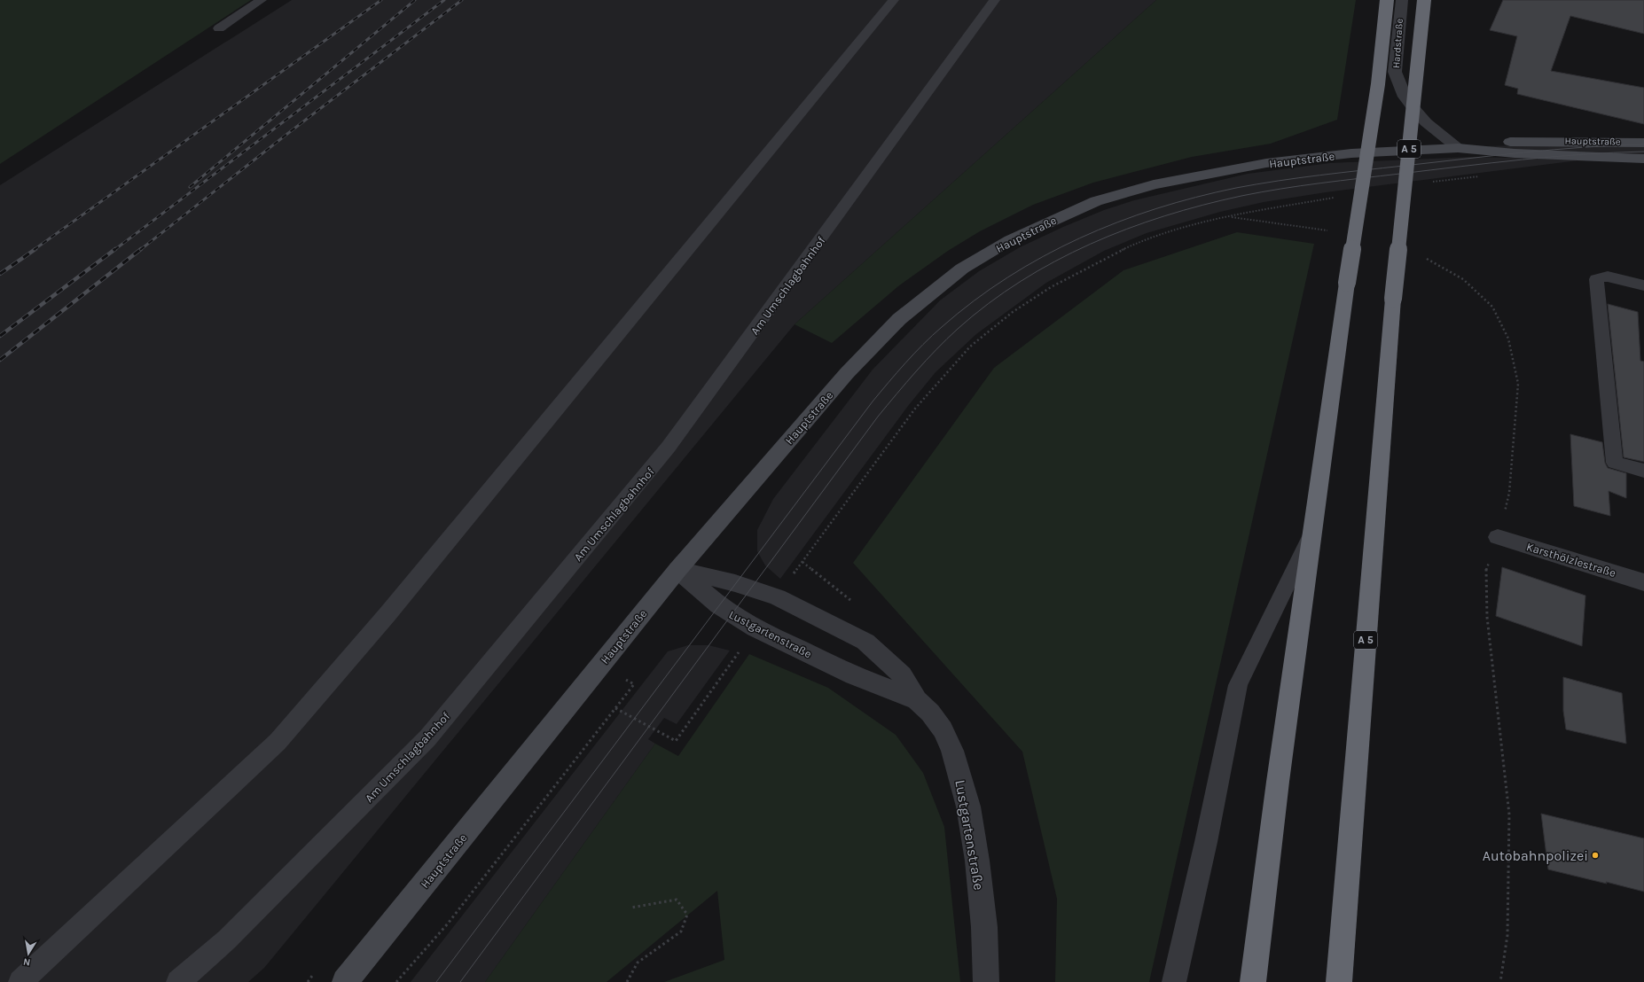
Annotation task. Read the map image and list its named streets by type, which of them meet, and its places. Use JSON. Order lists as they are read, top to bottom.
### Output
{
  "streets": {
    "highway": ["A 5"],
    "main road": ["Hauptstraße"],
    "street": ["Hardstraße", "Karsthölzlestraße", "Lustgartenstraße"],
    "lane": ["Am Umschlagbahnhof"]
  },
  "crossings": [
    ["Hardstraße", "Hauptstraße"],
    ["Hauptstraße", "Lustgartenstraße"]
  ],
  "places": ["Autobahnpolizei"],
  "north": "bottom"
}
